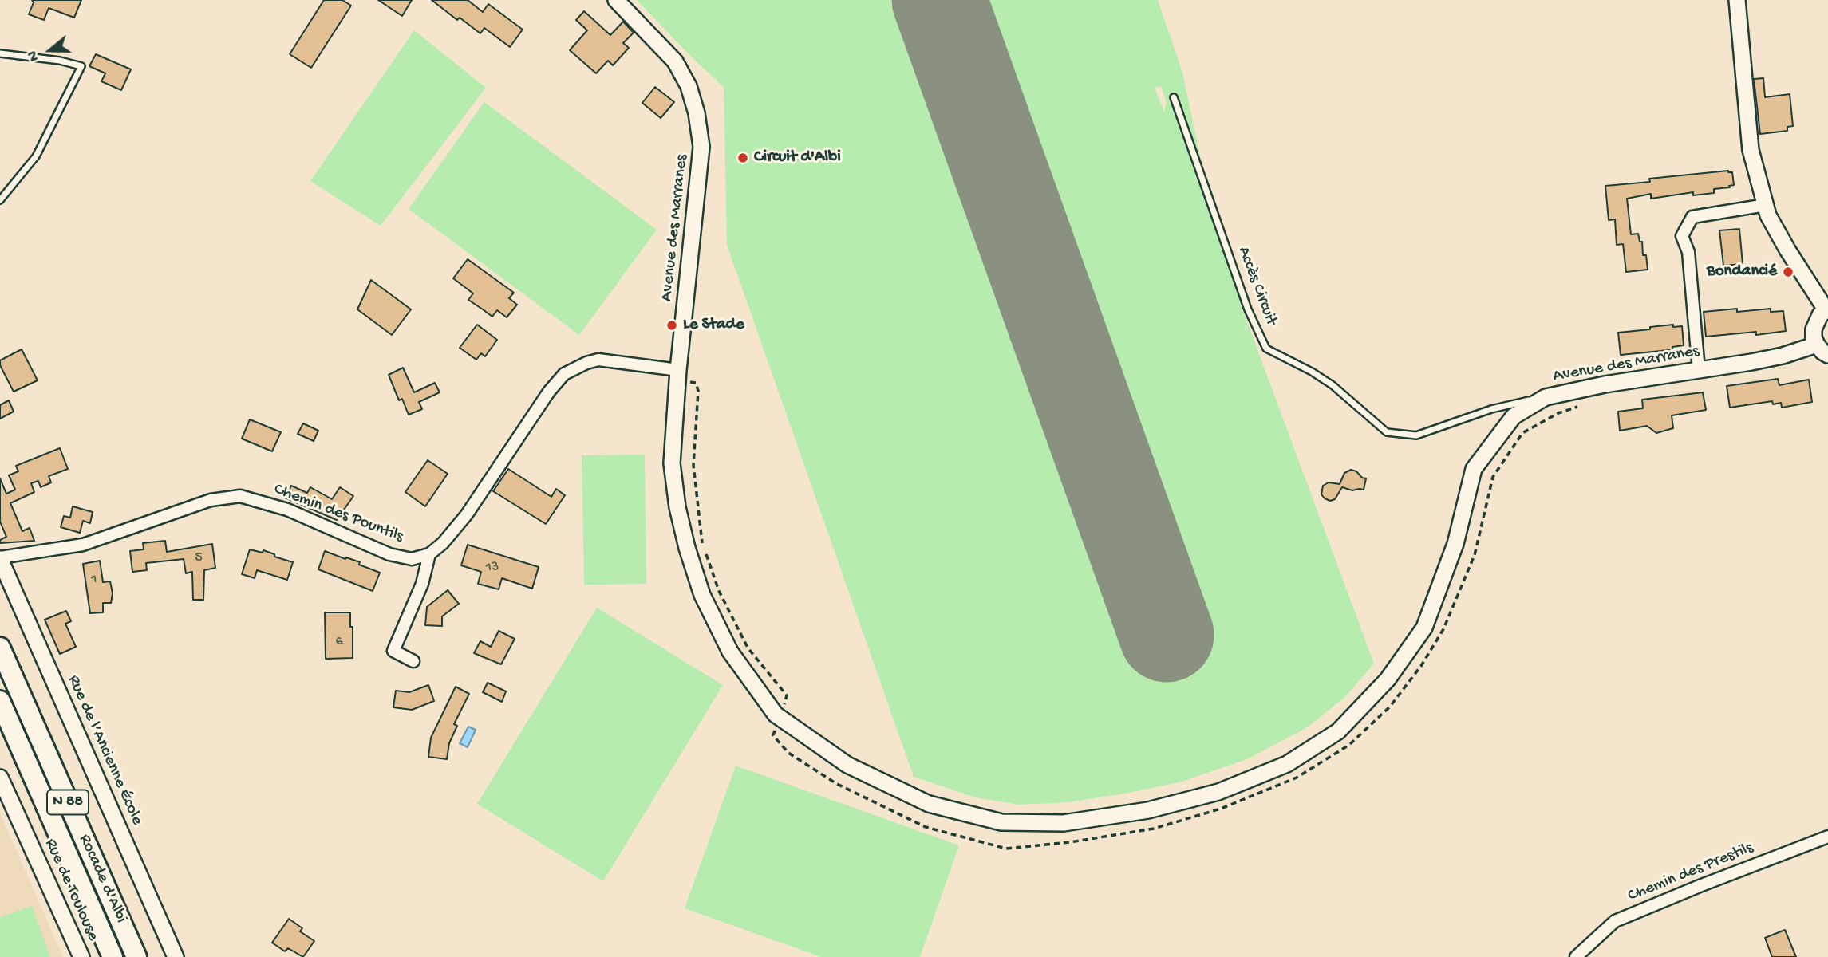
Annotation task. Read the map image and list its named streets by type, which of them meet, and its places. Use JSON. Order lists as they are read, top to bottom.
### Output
{
  "streets": {
    "highway": ["N 88", "Rocade d'Albi"],
    "street": [
      "Avenue des Marranes",
      "Chemin des Pountils",
      "Rue de l’Ancienne École",
      "Chemin des Prestils",
      "Rue de Toulouse"
    ],
    "lane": ["Accès Circuit"]
  },
  "crossings": [
    ["Avenue des Marranes", "Accès Circuit"],
    ["Chemin des Pountils", "Rue de l’Ancienne École"]
  ],
  "places": ["Circuit d'Albi", "Bondancié", "Le Stade"],
  "house_numbers": [
    "5",
    "13",
    "1",
    "6"
  ],
  "north": "left"
}
